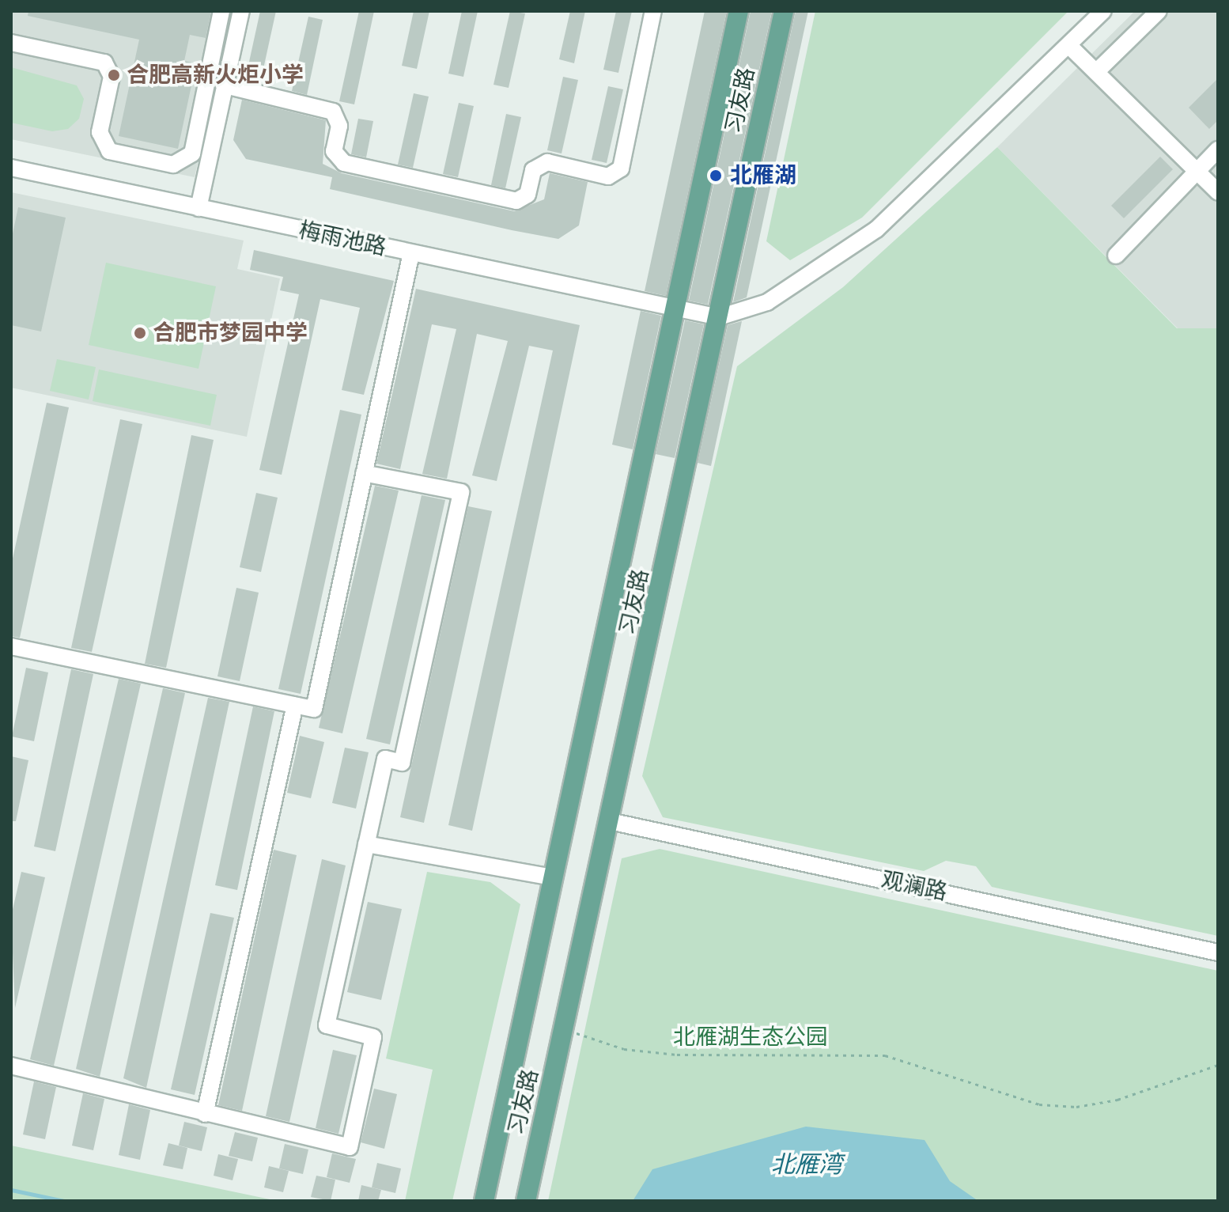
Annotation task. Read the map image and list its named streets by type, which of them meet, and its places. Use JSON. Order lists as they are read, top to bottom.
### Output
{
  "streets": {
    "main road": ["习友路"],
    "street": ["梅雨池路", "观澜路"]
  },
  "crossings": [
    ["习友路", "梅雨池路"],
    ["习友路", "观澜路"]
  ],
  "water": ["北雁湾"],
  "parks": ["北雁湖生态公园"],
  "places": ["合肥高新火炬小学", "北雁湖", "合肥市梦园中学"]
}
